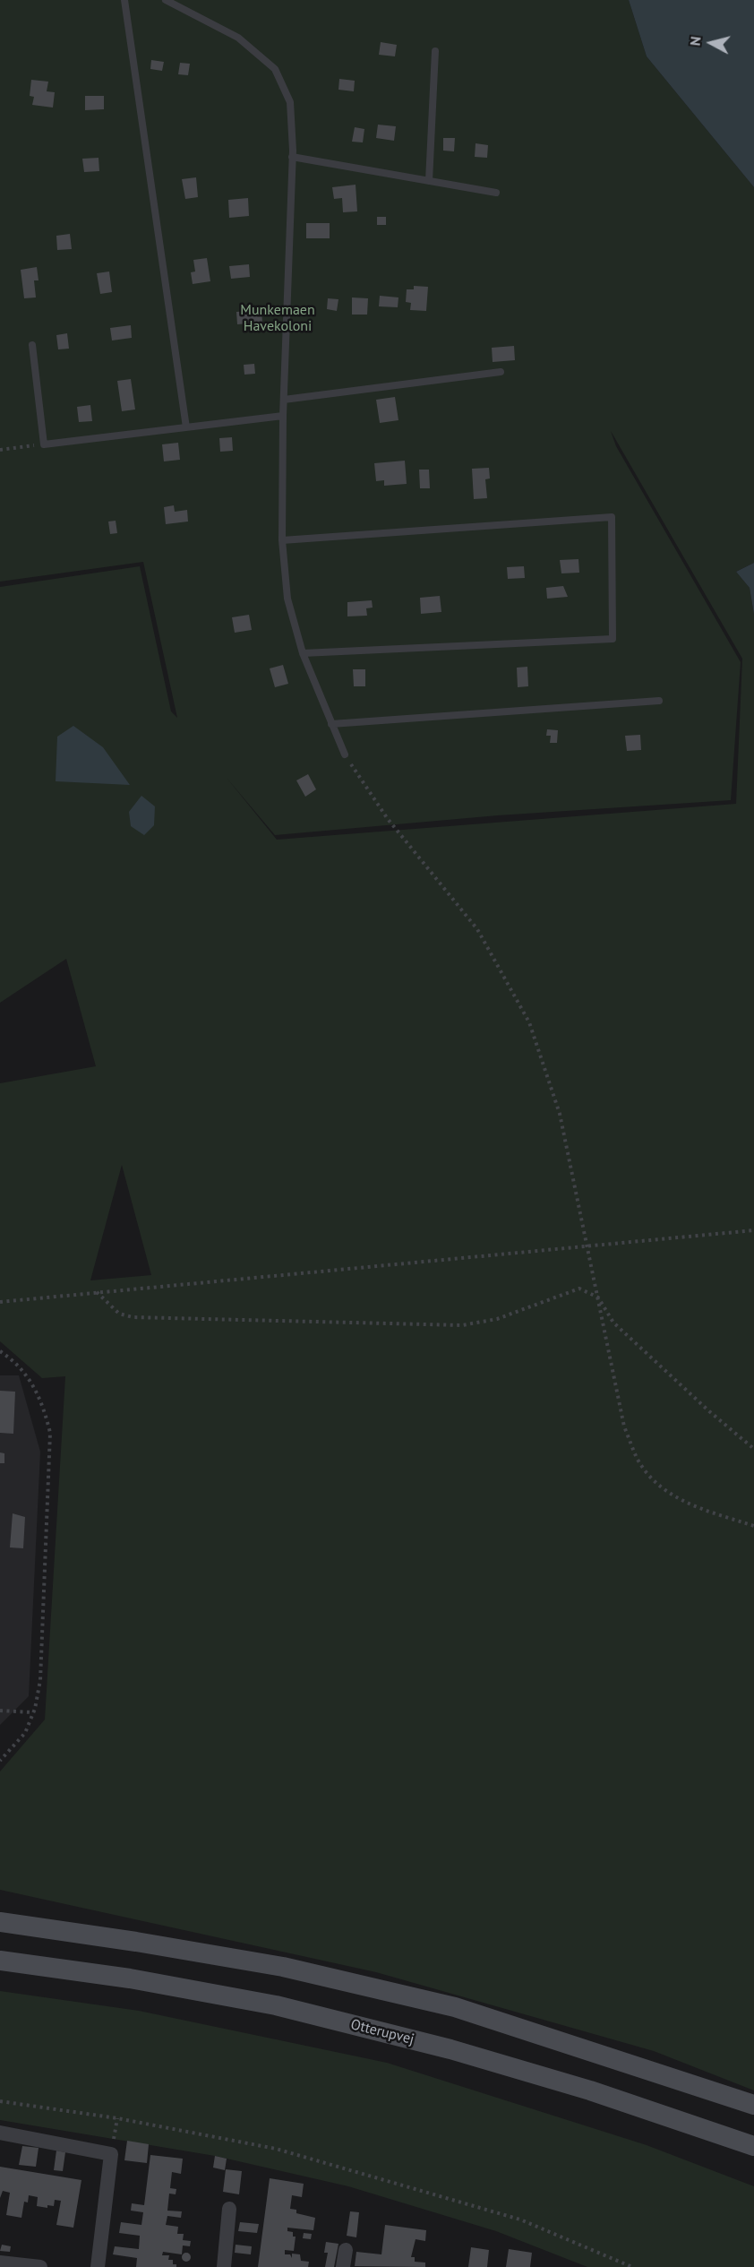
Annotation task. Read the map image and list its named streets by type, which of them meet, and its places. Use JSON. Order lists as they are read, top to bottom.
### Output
{
  "streets": {
    "main road": ["Otterupvej"]
  },
  "parks": ["Munkemaen Havekoloni"],
  "north": "left"
}
